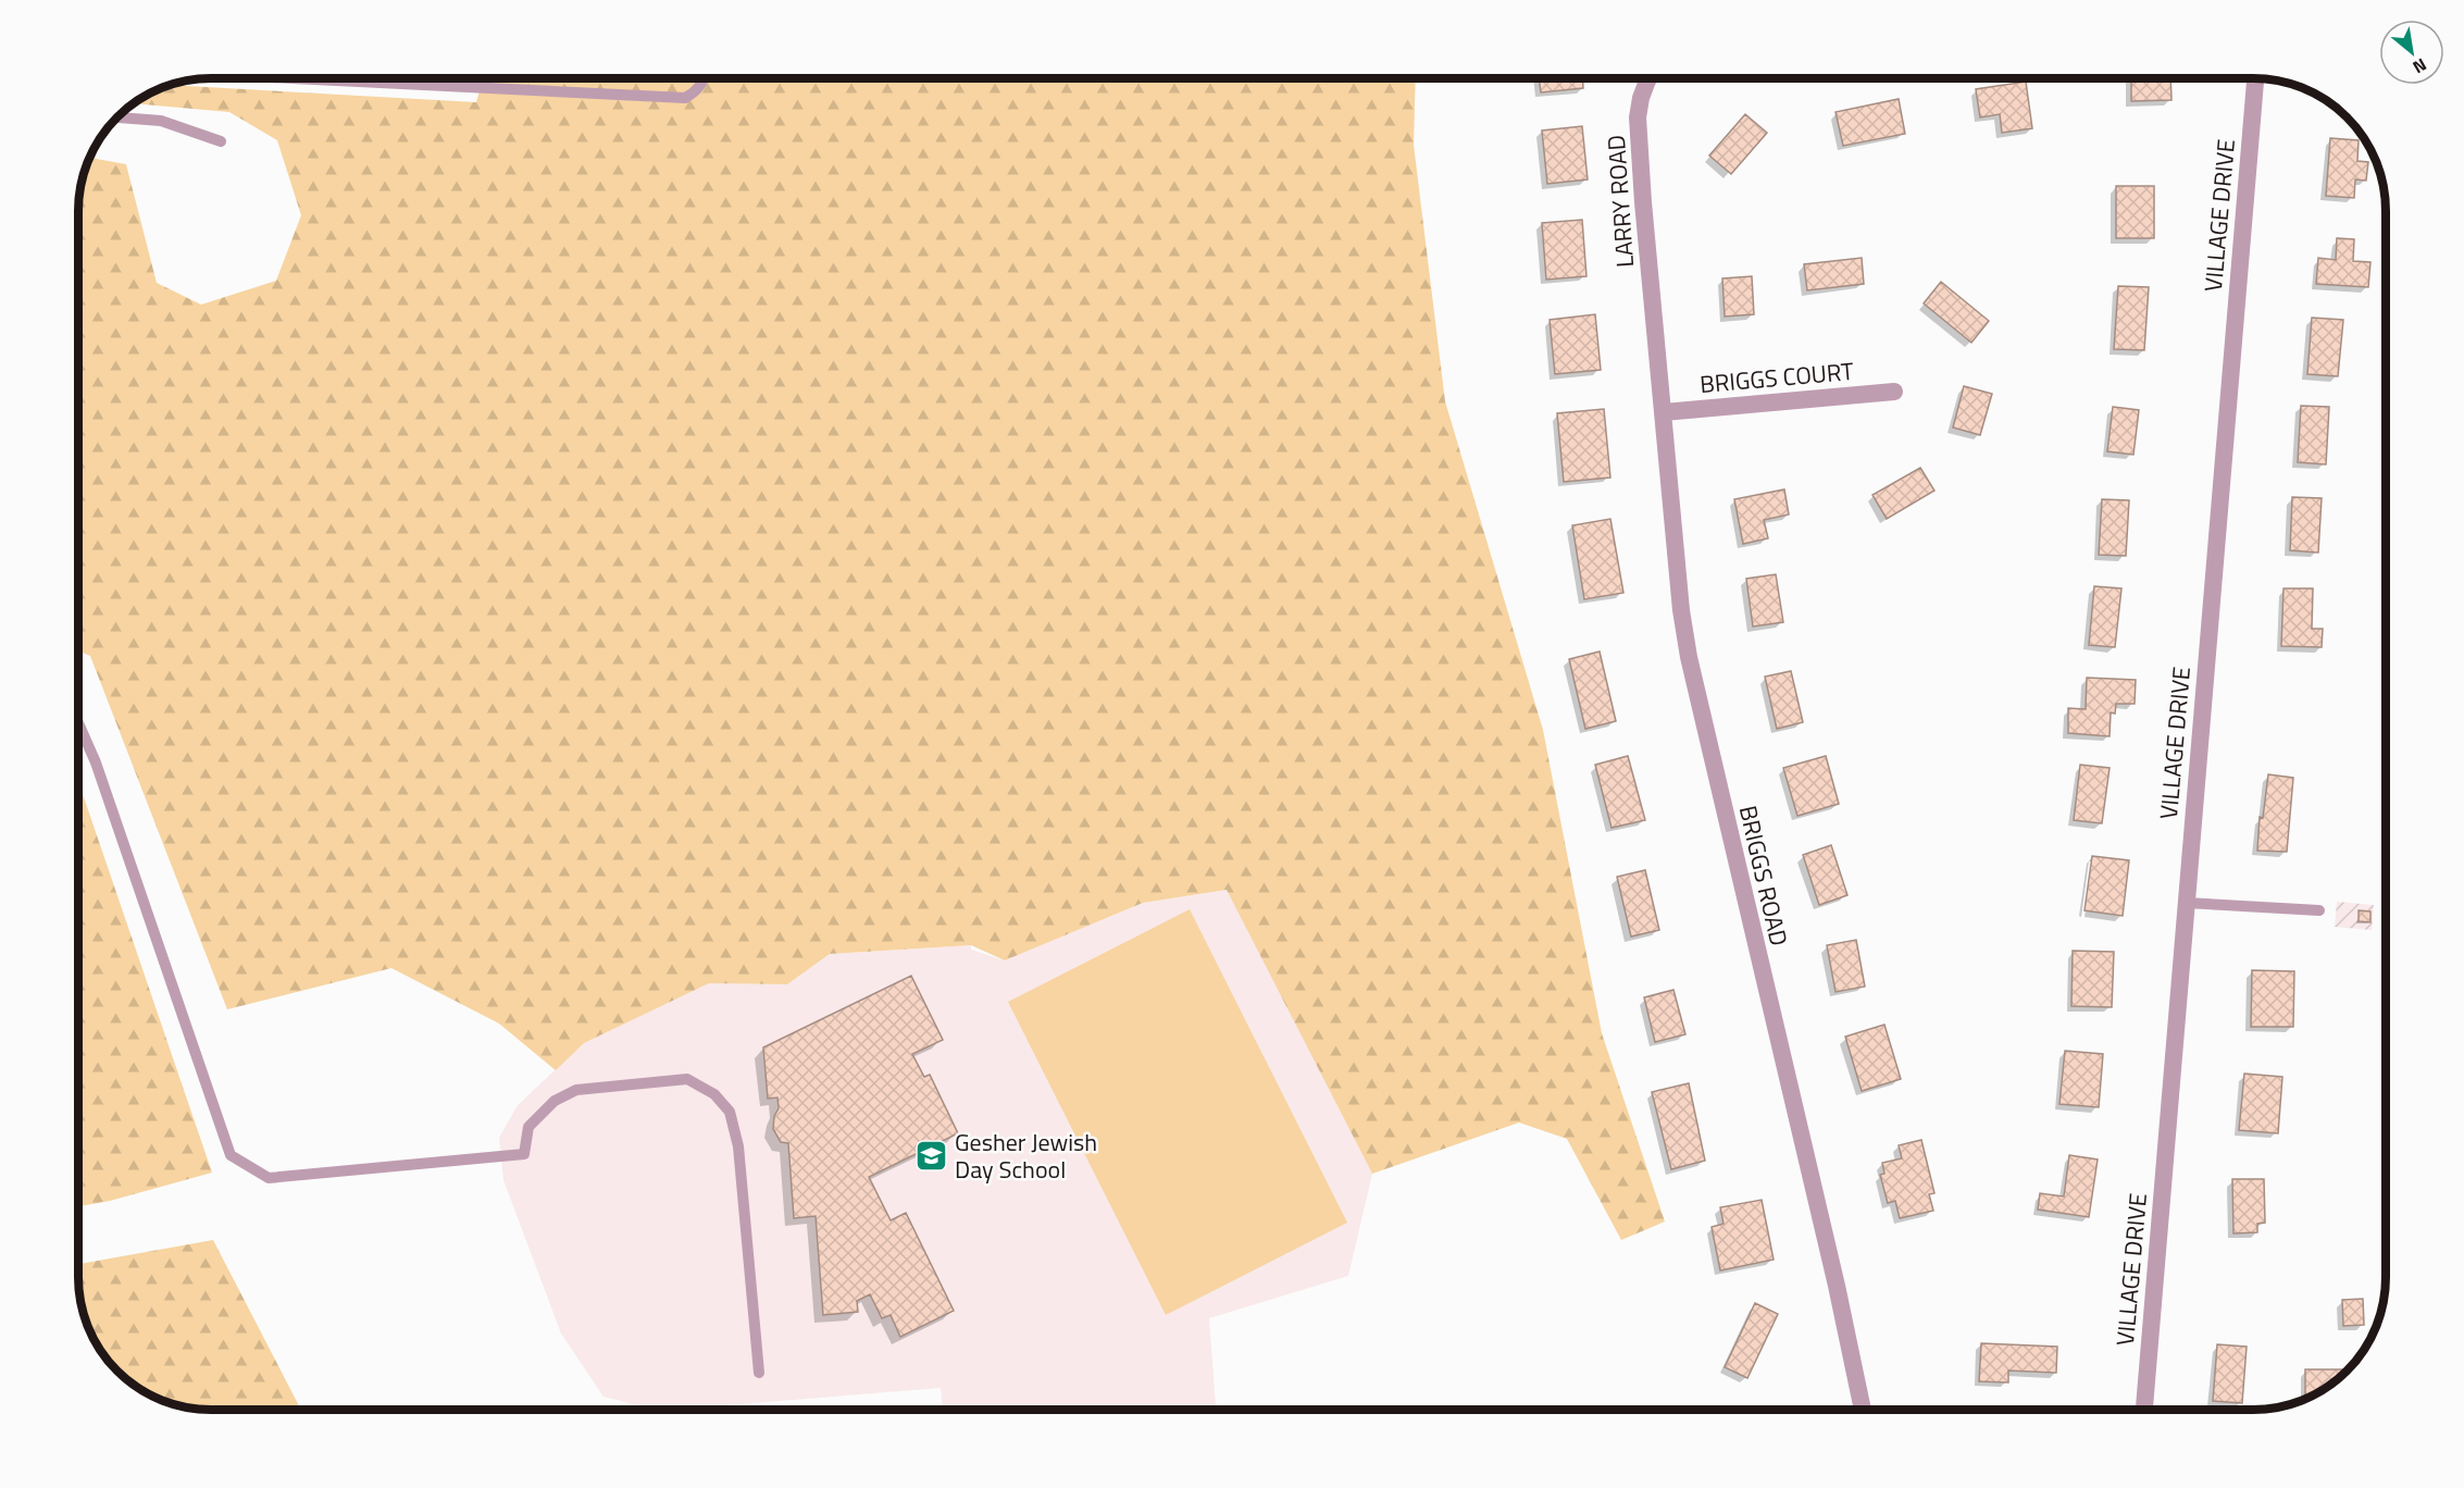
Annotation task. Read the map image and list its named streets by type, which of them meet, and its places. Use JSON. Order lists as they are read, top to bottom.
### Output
{
  "streets": {
    "street": [
      "LARRY ROAD",
      "VILLAGE DRIVE",
      "BRIGGS COURT",
      "BRIGGS ROAD"
    ]
  },
  "crossings": [
    ["LARRY ROAD", "BRIGGS ROAD"],
    ["BRIGGS COURT", "BRIGGS ROAD"]
  ],
  "places": {
    "school or university": ["Gesher Jewish Day School"]
  },
  "north": "bottom right"
}
